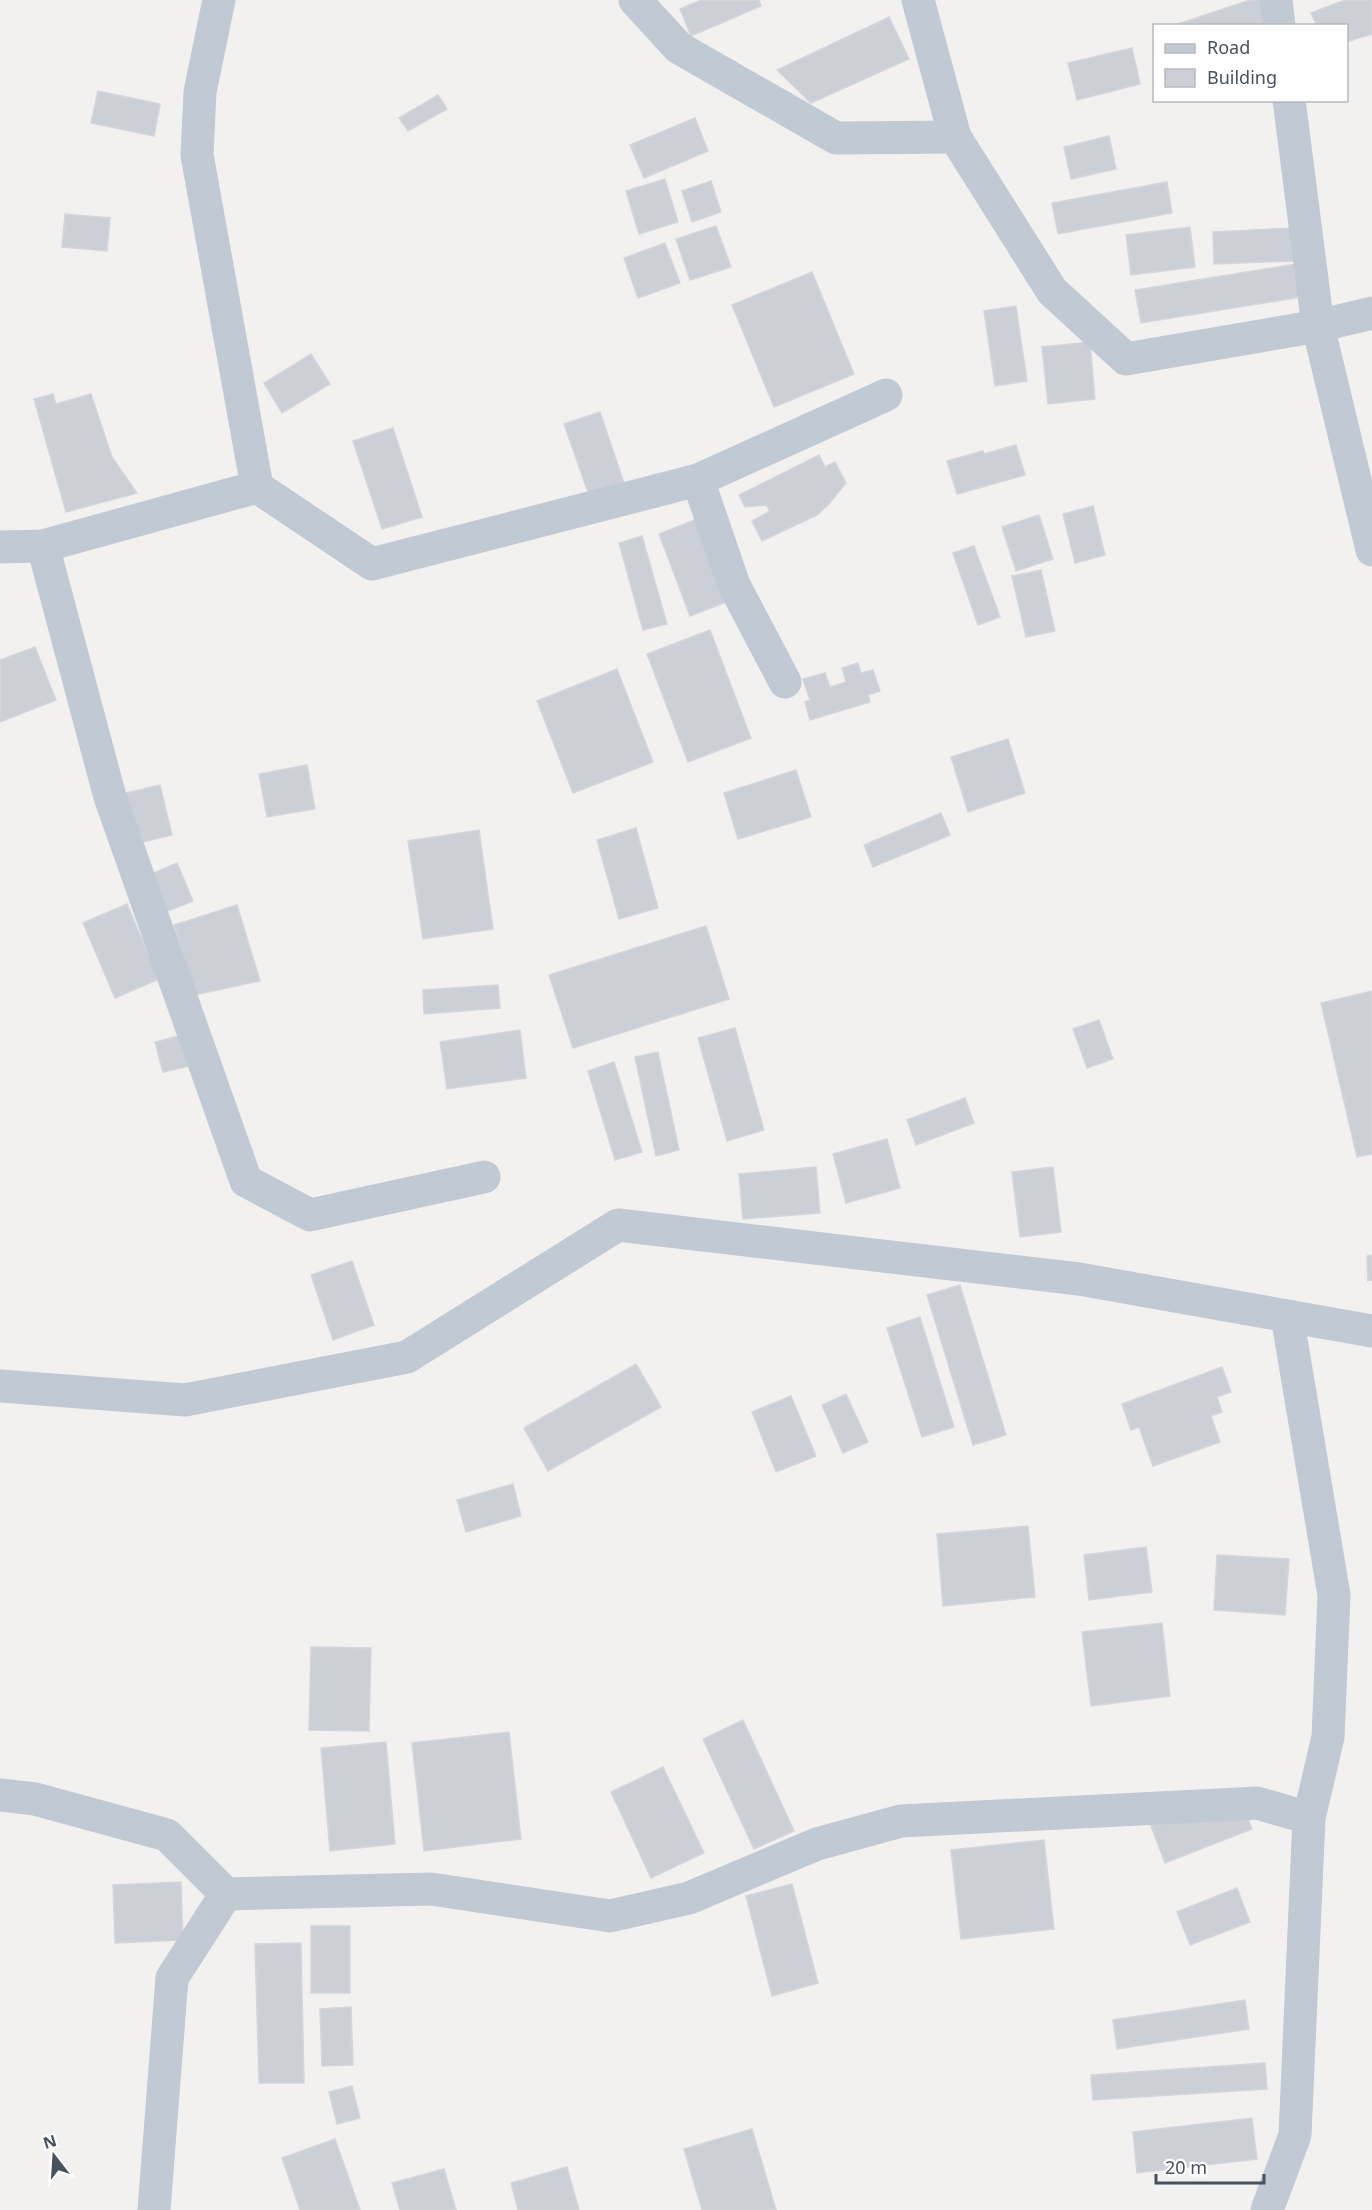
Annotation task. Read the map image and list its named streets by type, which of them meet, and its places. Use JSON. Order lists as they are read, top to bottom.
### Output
{
  "legend": ["Road", "Building"],
  "scale_bar": "20 m",
  "north": "top"
}
